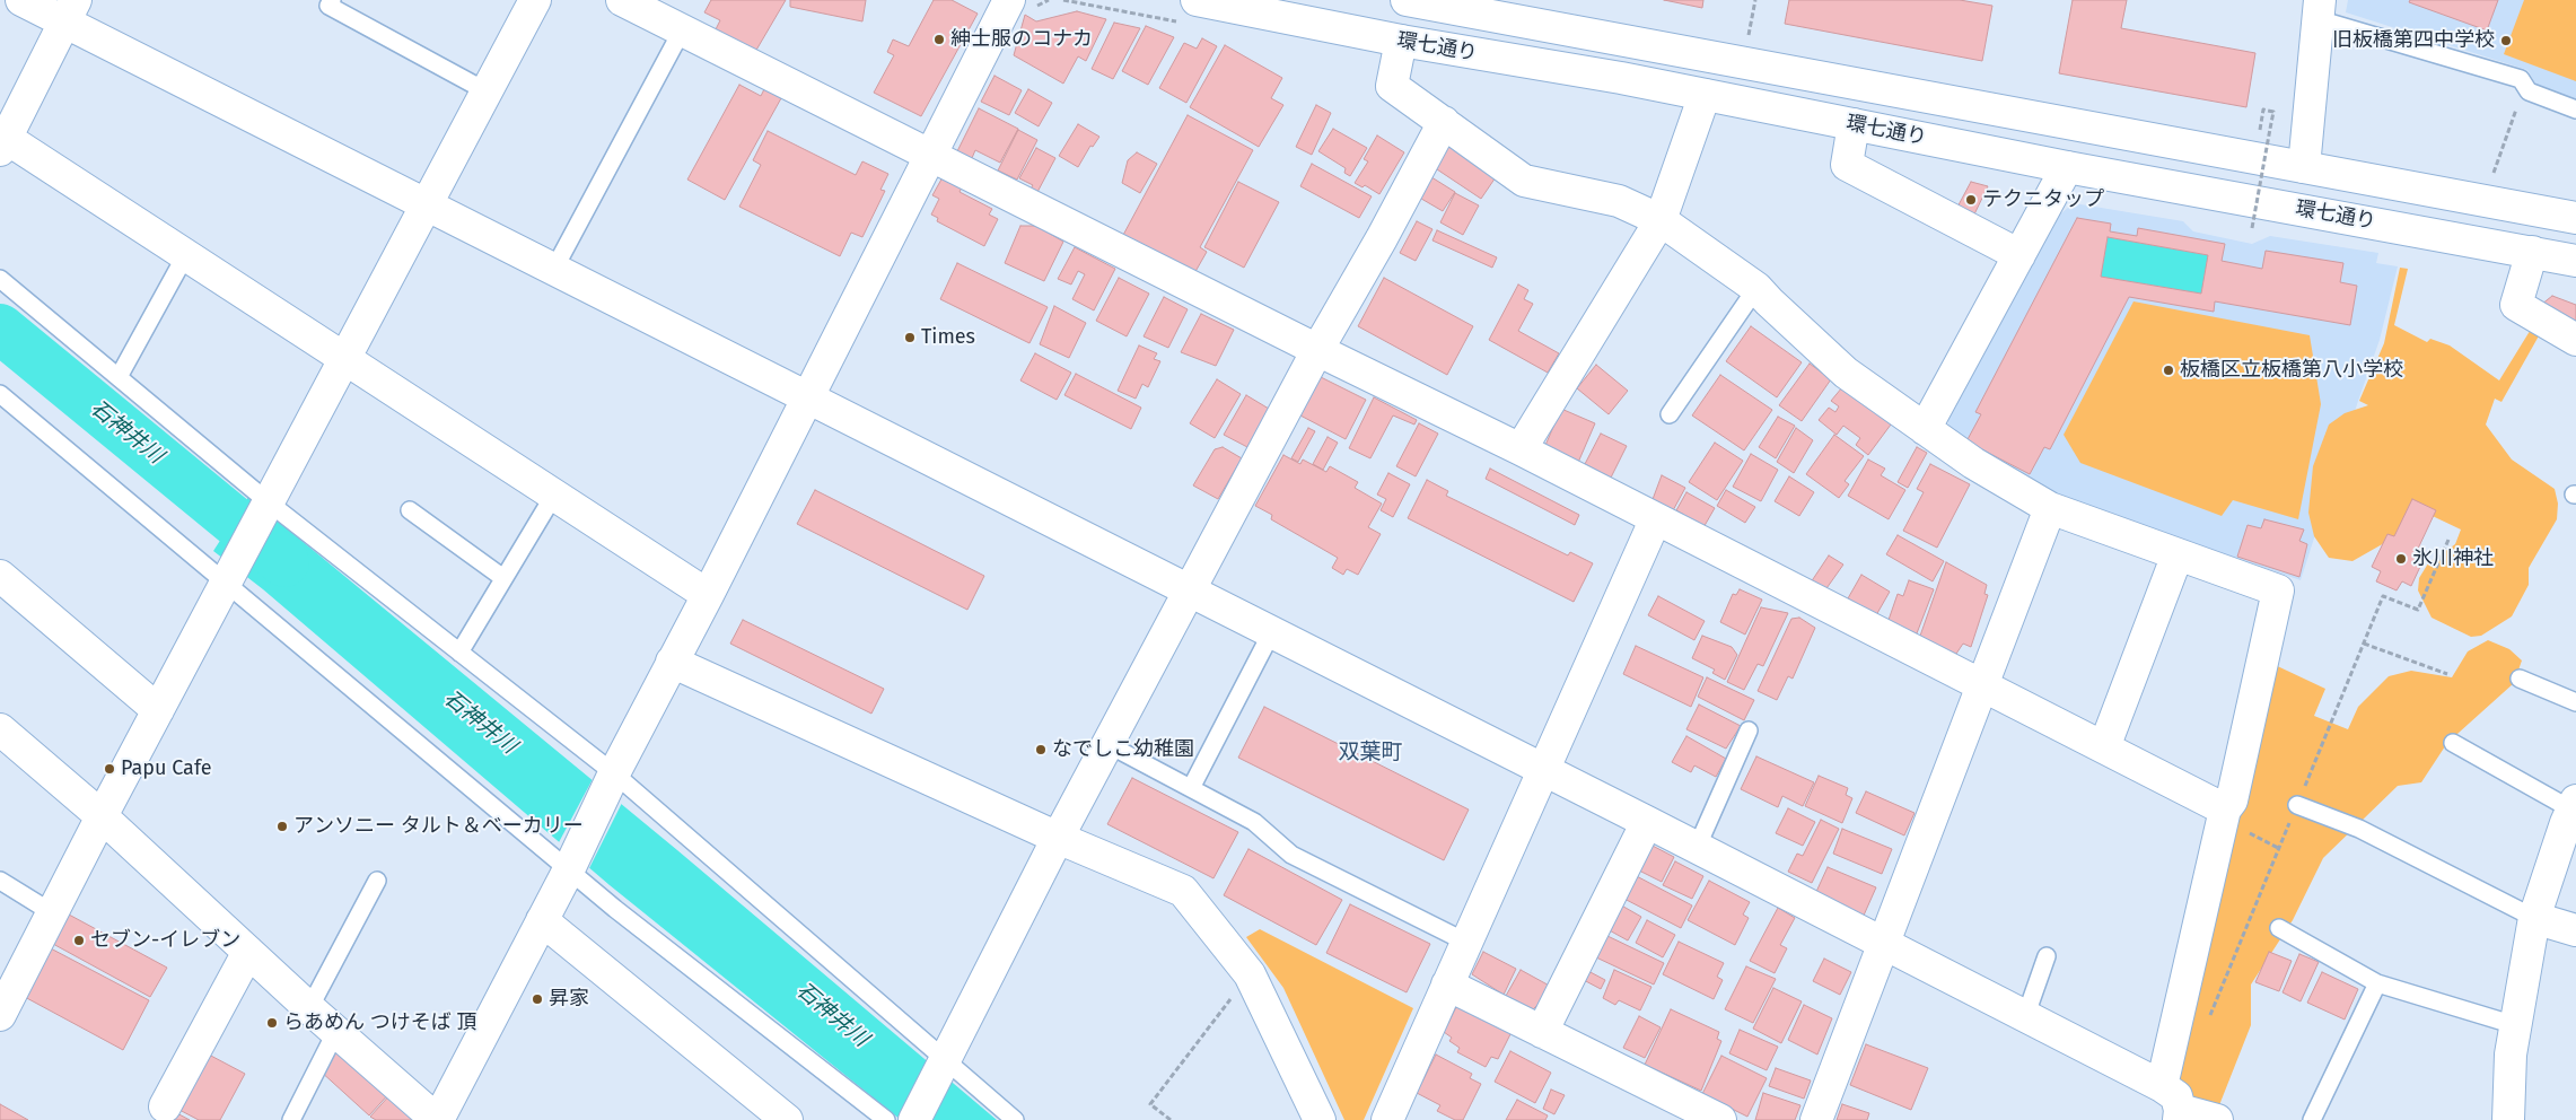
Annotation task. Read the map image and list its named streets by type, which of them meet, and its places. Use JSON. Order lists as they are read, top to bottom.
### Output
{
  "streets": {
    "street": ["環七通り"]
  },
  "districts": ["双葉町"],
  "water": ["石神井川"],
  "places": [
    "紳士服のコナカ",
    "旧板橋第四中学校",
    "テクニタップ",
    "Times",
    "板橋区立板橋第八小学校",
    "氷川神社",
    "なでしこ幼稚園",
    "Papu Cafe",
    "アンソニー タルト＆ベーカリー",
    "セブン-イレブン",
    "昇家",
    "らあめん つけそば 頂"
  ]
}
